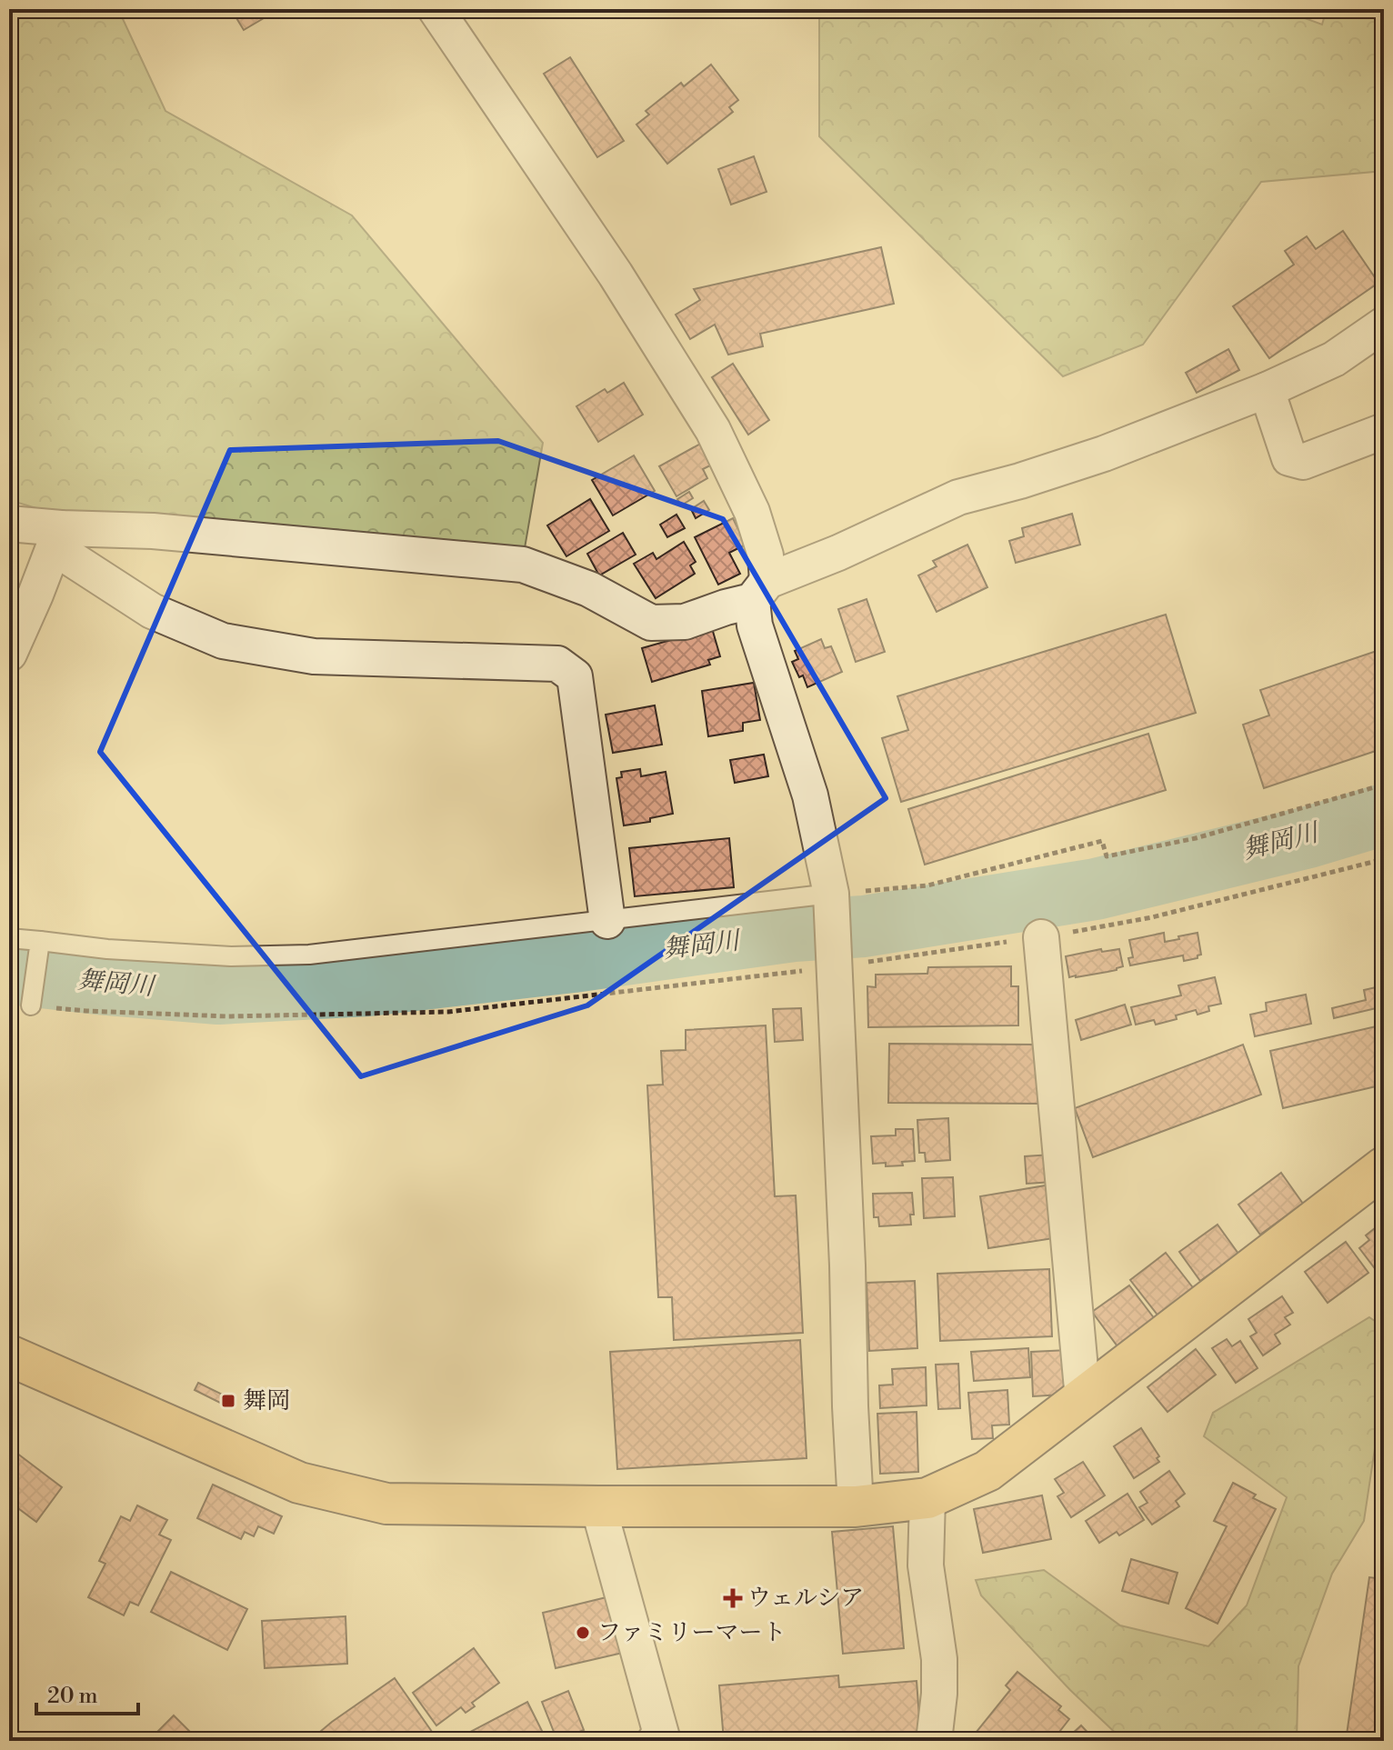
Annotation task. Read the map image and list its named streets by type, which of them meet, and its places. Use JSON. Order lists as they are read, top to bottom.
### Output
{
  "water": ["舞岡川"],
  "places": {
    "transit": ["舞岡"],
    "health": ["ウェルシア"],
    "other": ["ファミリーマート"]
  },
  "scale_bar": "20 m"
}
